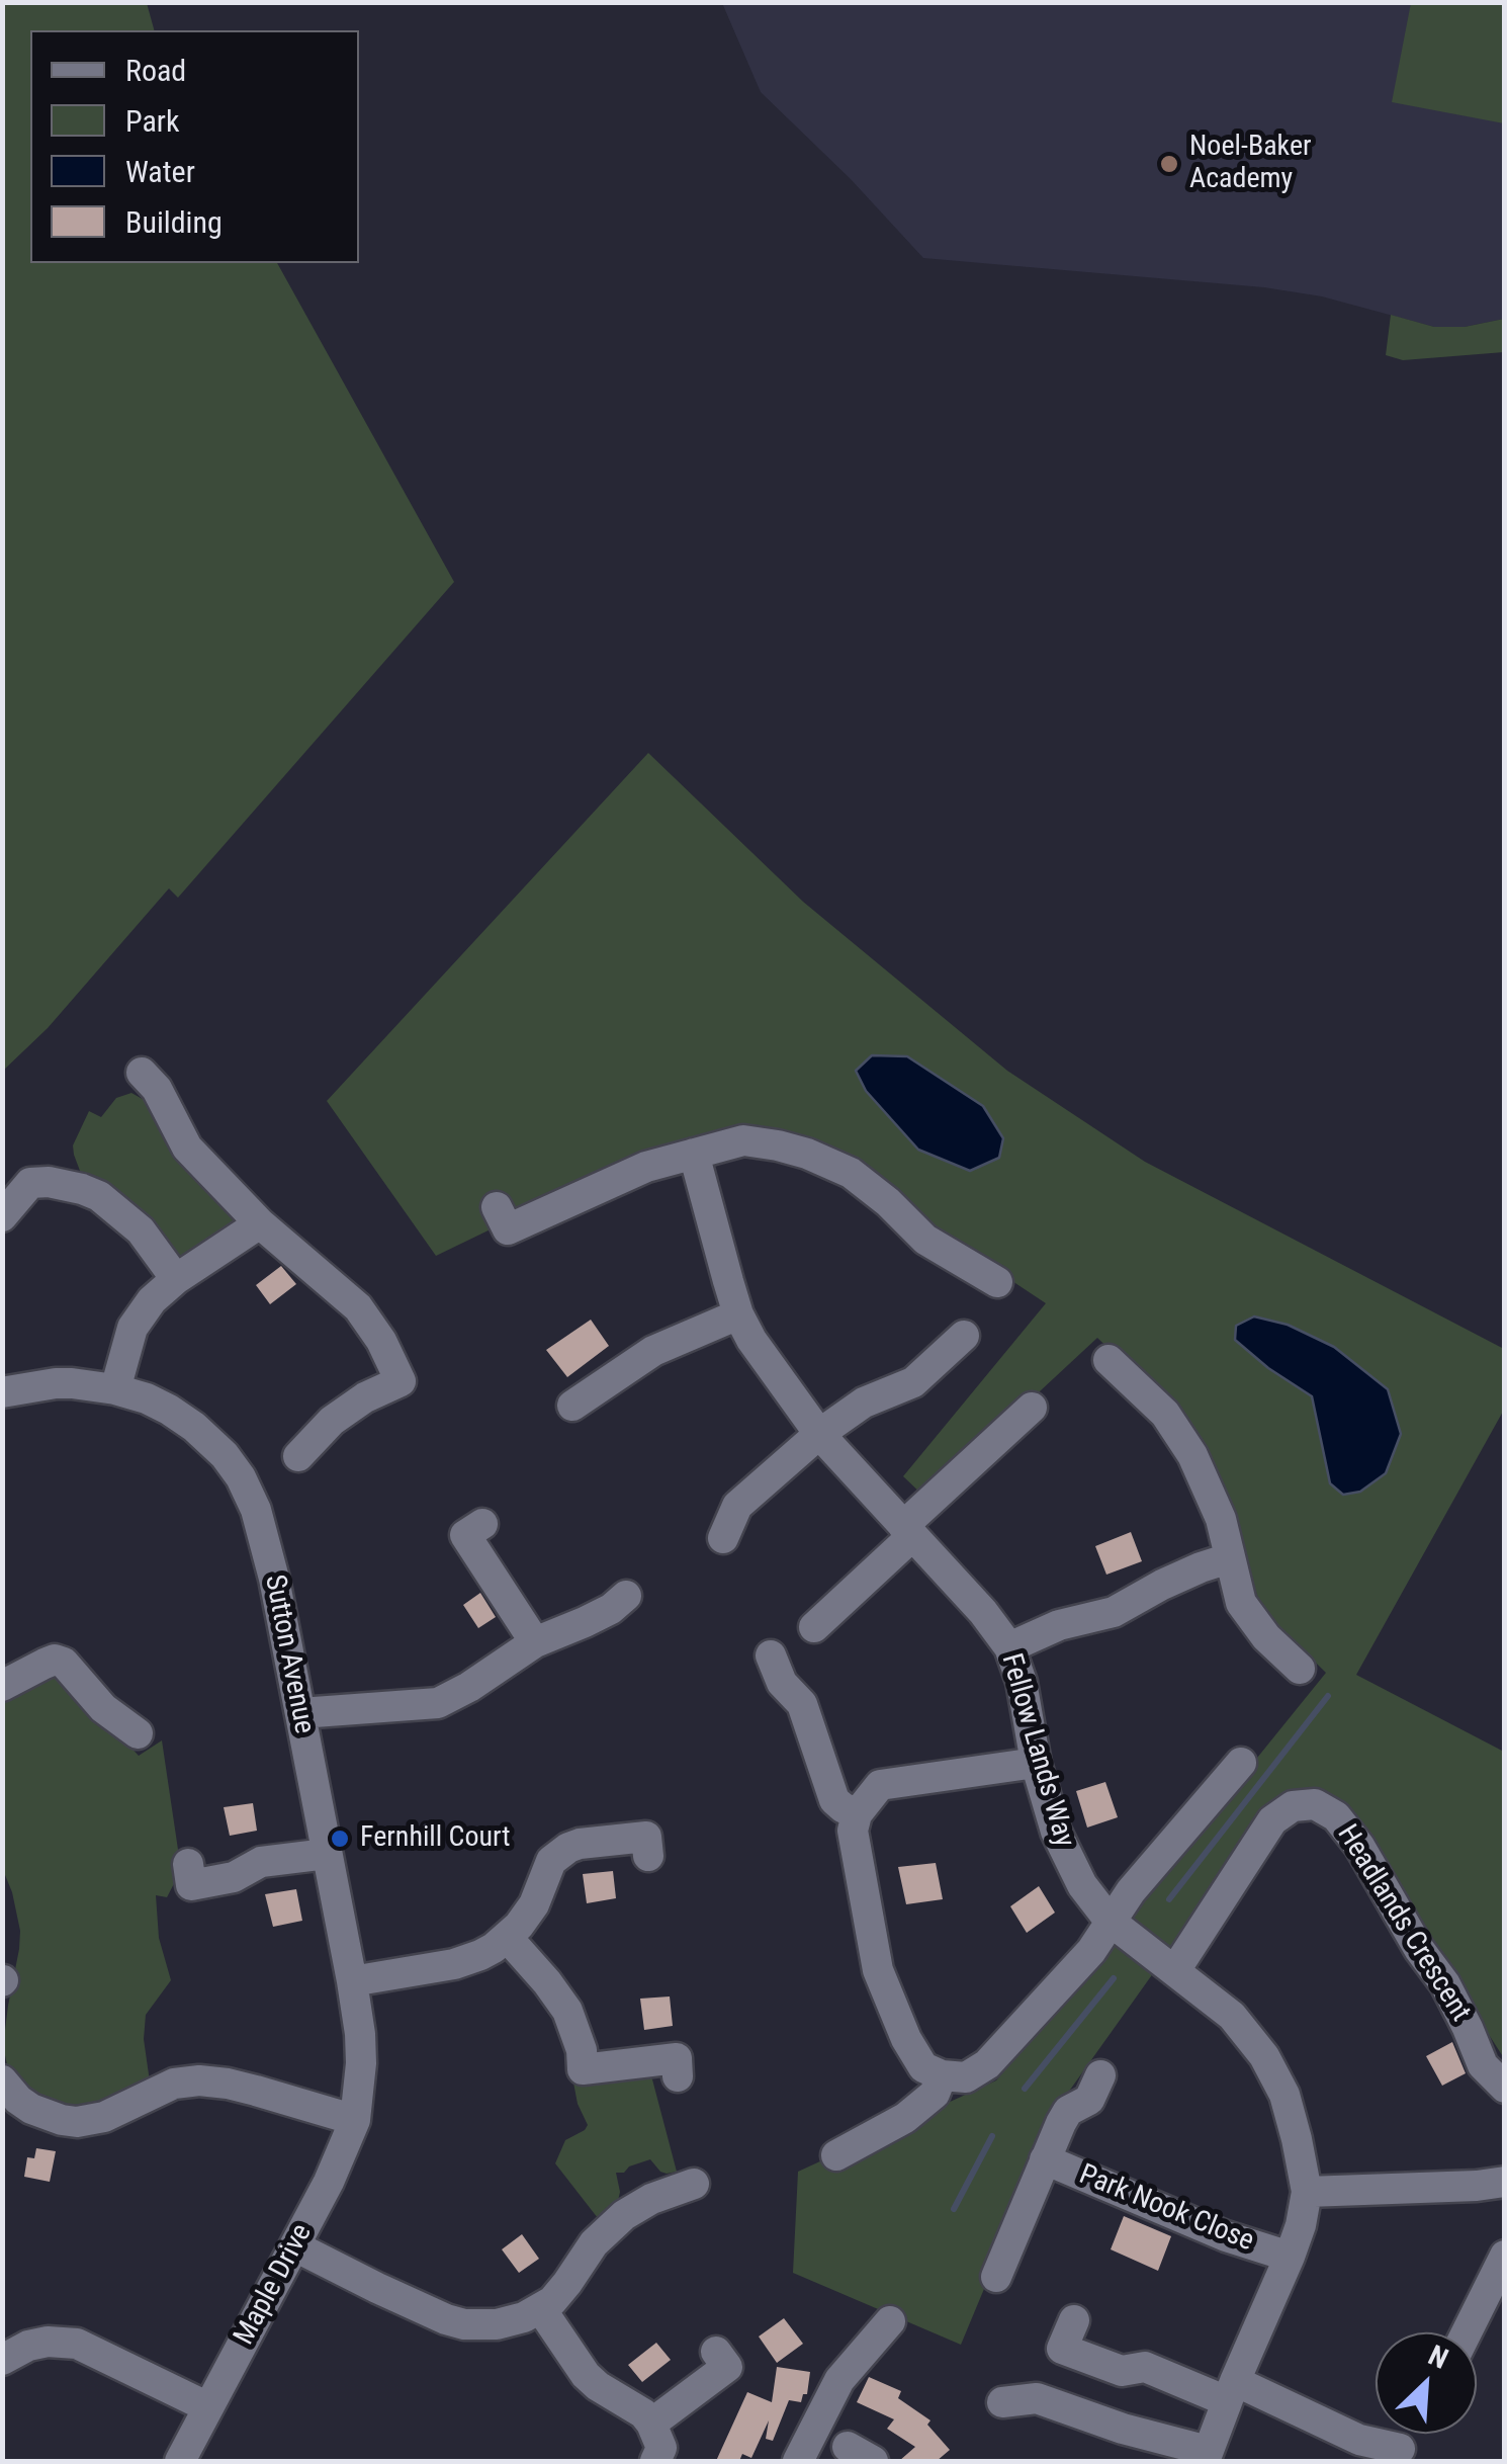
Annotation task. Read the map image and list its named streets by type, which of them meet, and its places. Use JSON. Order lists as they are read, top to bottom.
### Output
{
  "streets": {
    "street": [
      "Sutton Avenue",
      "Fellow Lands Way",
      "Headlands Crescent",
      "Park Nook Close",
      "Maple Drive"
    ]
  },
  "crossings": [
    ["Sutton Avenue", "Maple Drive"],
    ["Fellow Lands Way", "Headlands Crescent"],
    ["Fellow Lands Way", "Park Nook Close"]
  ],
  "places": ["Noel-Baker Academy", "Fernhill Court"],
  "legend": [
    "Road",
    "Park",
    "Water",
    "Building"
  ],
  "north": "top right"
}
